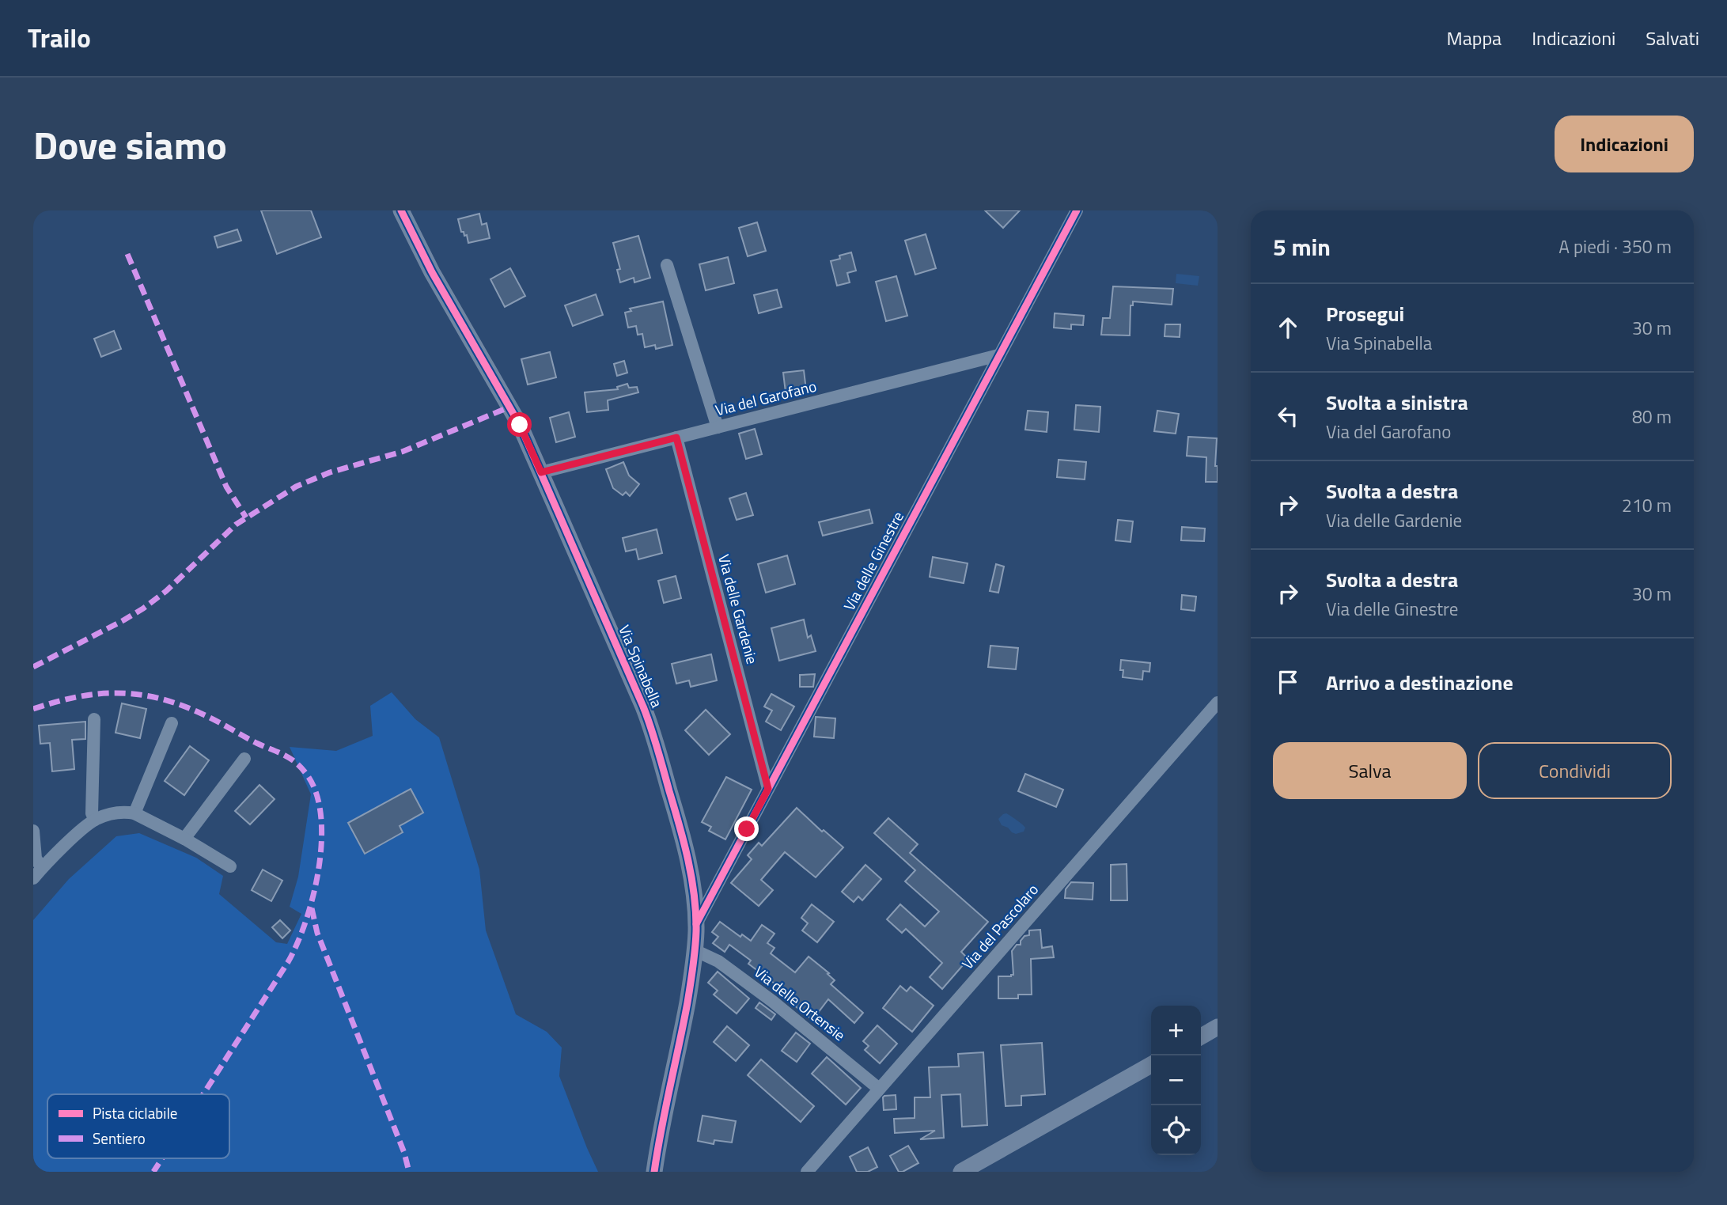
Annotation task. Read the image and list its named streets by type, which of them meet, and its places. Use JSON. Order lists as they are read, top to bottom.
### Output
{
  "streets": {
    "street": [
      "Via del Garofano",
      "Via delle Ginestre",
      "Via delle Gardenie",
      "Via Spinabella",
      "Via del Pascolaro",
      "Via delle Ortensie"
    ]
  },
  "crossings": [
    ["Via del Garofano", "Via delle Ginestre"],
    ["Via del Garofano", "Via delle Gardenie"],
    ["Via del Garofano", "Via Spinabella"],
    ["Via delle Ginestre", "Via delle Gardenie"],
    ["Via delle Ginestre", "Via Spinabella"],
    ["Via Spinabella", "Via delle Ortensie"],
    ["Via del Pascolaro", "Via delle Ortensie"]
  ],
  "legend": ["Pista ciclabile", "Sentiero"],
  "page": {
    "header": "Trailo",
    "nav": ["Mappa", "Indicazioni", "Salvati"],
    "title": "Dove siamo",
    "buttons": [
      "Indicazioni",
      ["Salva", "Condividi"]
    ],
    "heading": ["5 min", "A piedi · 350 m"],
    "list": [
      ["Prosegui", "Via Spinabella", "30 m"],
      ["Svolta a sinistra", "Via del Garofano", "80 m"],
      ["Svolta a destra", "Via delle Gardenie", "210 m"],
      ["Svolta a destra", "Via delle Ginestre", "30 m"],
      "Arrivo a destinazione"
    ],
    "map_buttons": ["+", "−"]
  }
}
